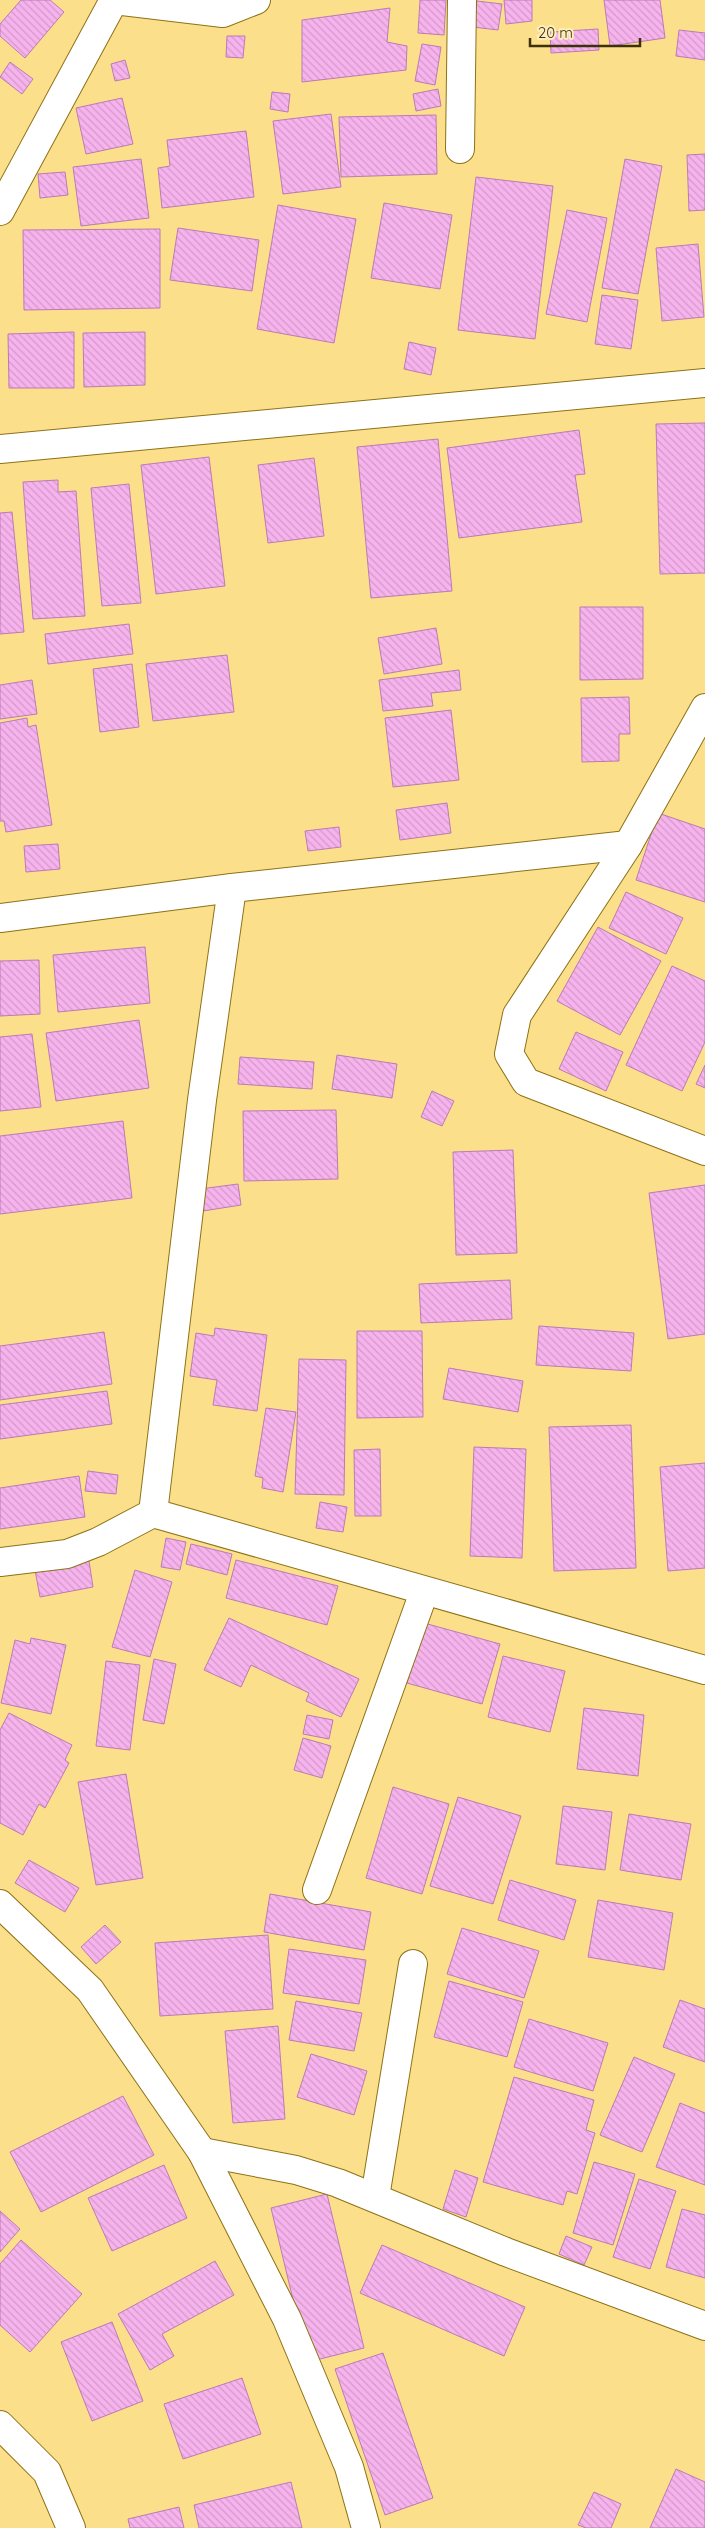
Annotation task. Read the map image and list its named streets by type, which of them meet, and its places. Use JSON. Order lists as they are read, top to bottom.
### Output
{
  "scale_bar": "20 m"
}
